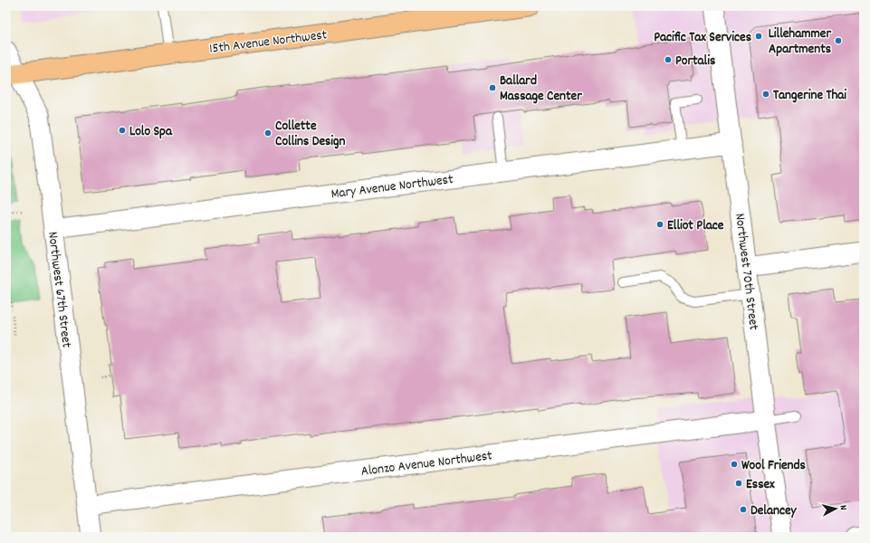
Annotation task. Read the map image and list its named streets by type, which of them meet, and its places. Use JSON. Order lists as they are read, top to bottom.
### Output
{
  "streets": {
    "main road": ["15th Avenue Northwest"],
    "street": [
      "Mary Avenue Northwest",
      "Northwest 70th Street",
      "Northwest 67th Street",
      "Alonzo Avenue Northwest"
    ]
  },
  "crossings": [
    ["15th Avenue Northwest", "Northwest 67th Street"],
    ["Mary Avenue Northwest", "Northwest 70th Street"],
    ["Mary Avenue Northwest", "Northwest 67th Street"],
    ["Northwest 70th Street", "Alonzo Avenue Northwest"],
    ["Northwest 67th Street", "Alonzo Avenue Northwest"]
  ],
  "places": [
    "Pacific Tax Services",
    "Lillehammer Apartments",
    "Portalis",
    "Ballard Massage Center",
    "Tangerine Thai",
    "Lolo Spa",
    "Collette Collins Design",
    "Elliot Place",
    "Wool Friends",
    "Essex",
    "Delancey"
  ],
  "north": "right"
}
